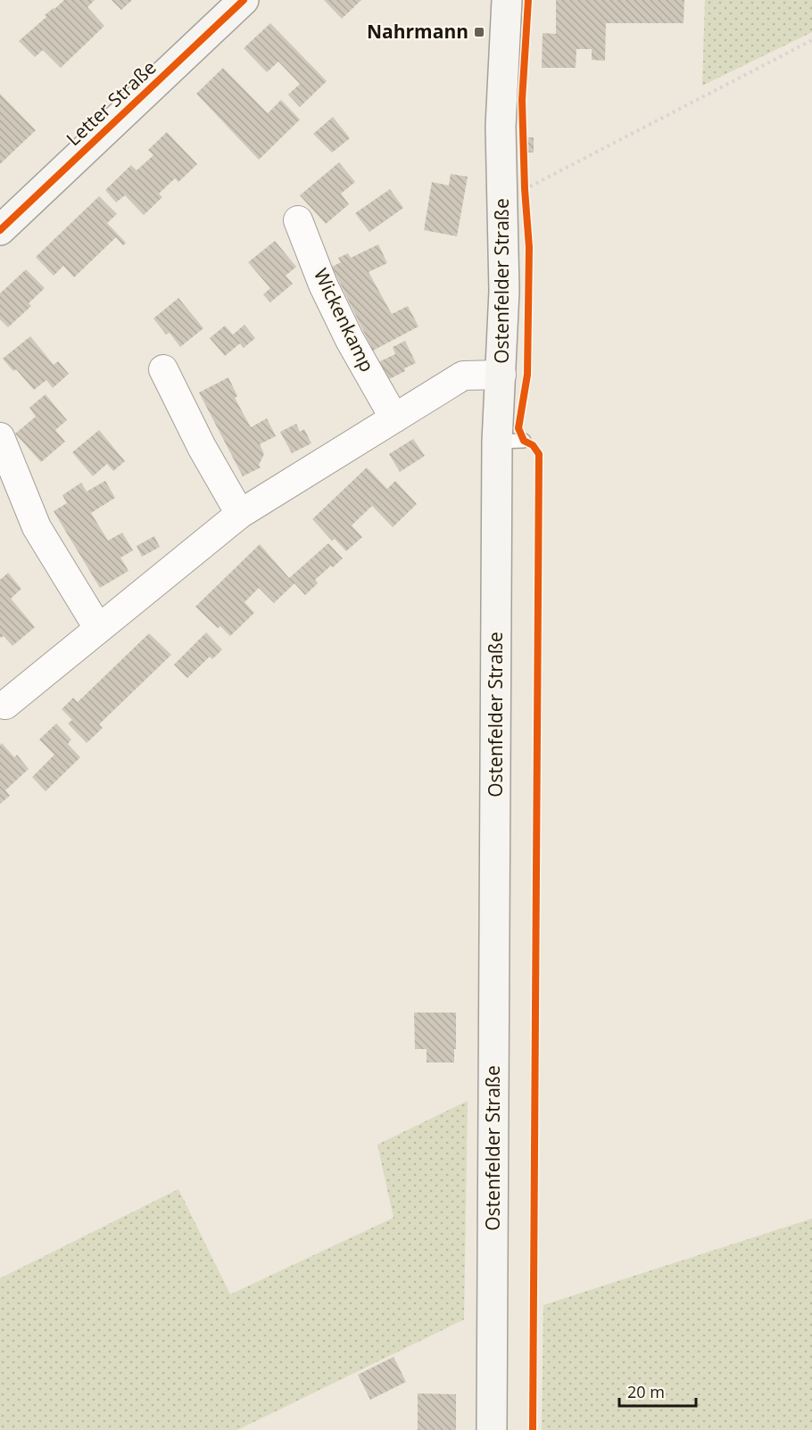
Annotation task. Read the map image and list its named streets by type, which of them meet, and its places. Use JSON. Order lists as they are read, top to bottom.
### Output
{
  "streets": {
    "main road": ["Letter Straße", "Ostenfelder Straße"],
    "street": ["Wickenkamp"]
  },
  "places": {
    "transit": ["Nahrmann"]
  },
  "scale_bar": "20 m"
}
